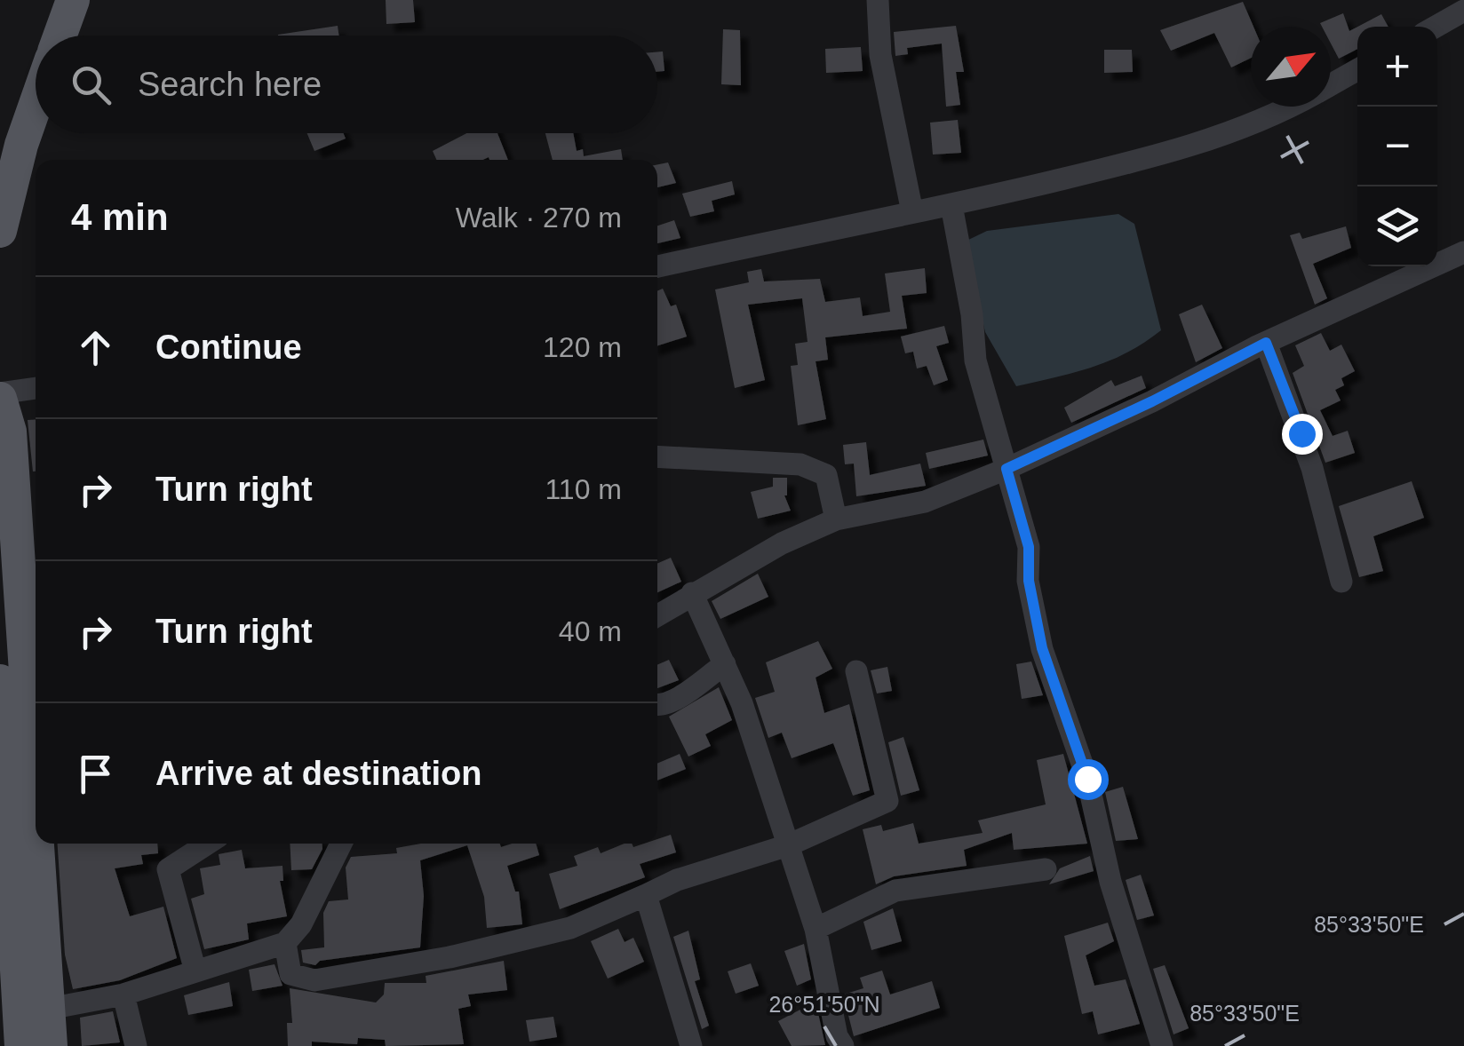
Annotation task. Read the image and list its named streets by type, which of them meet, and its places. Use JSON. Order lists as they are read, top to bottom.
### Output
{
  "north": "top right",
  "page": {
    "map_buttons": ["+", "−"],
    "search": "Search here",
    "heading": ["4 min", "Walk · 270 m"],
    "list": [
      ["Continue", "120 m"],
      ["Turn right", "110 m"],
      ["Turn right", "40 m"],
      "Arrive at destination"
    ]
  },
  "coordinates": ["85°33'50\"E", "26°51'50\"N"]
}
